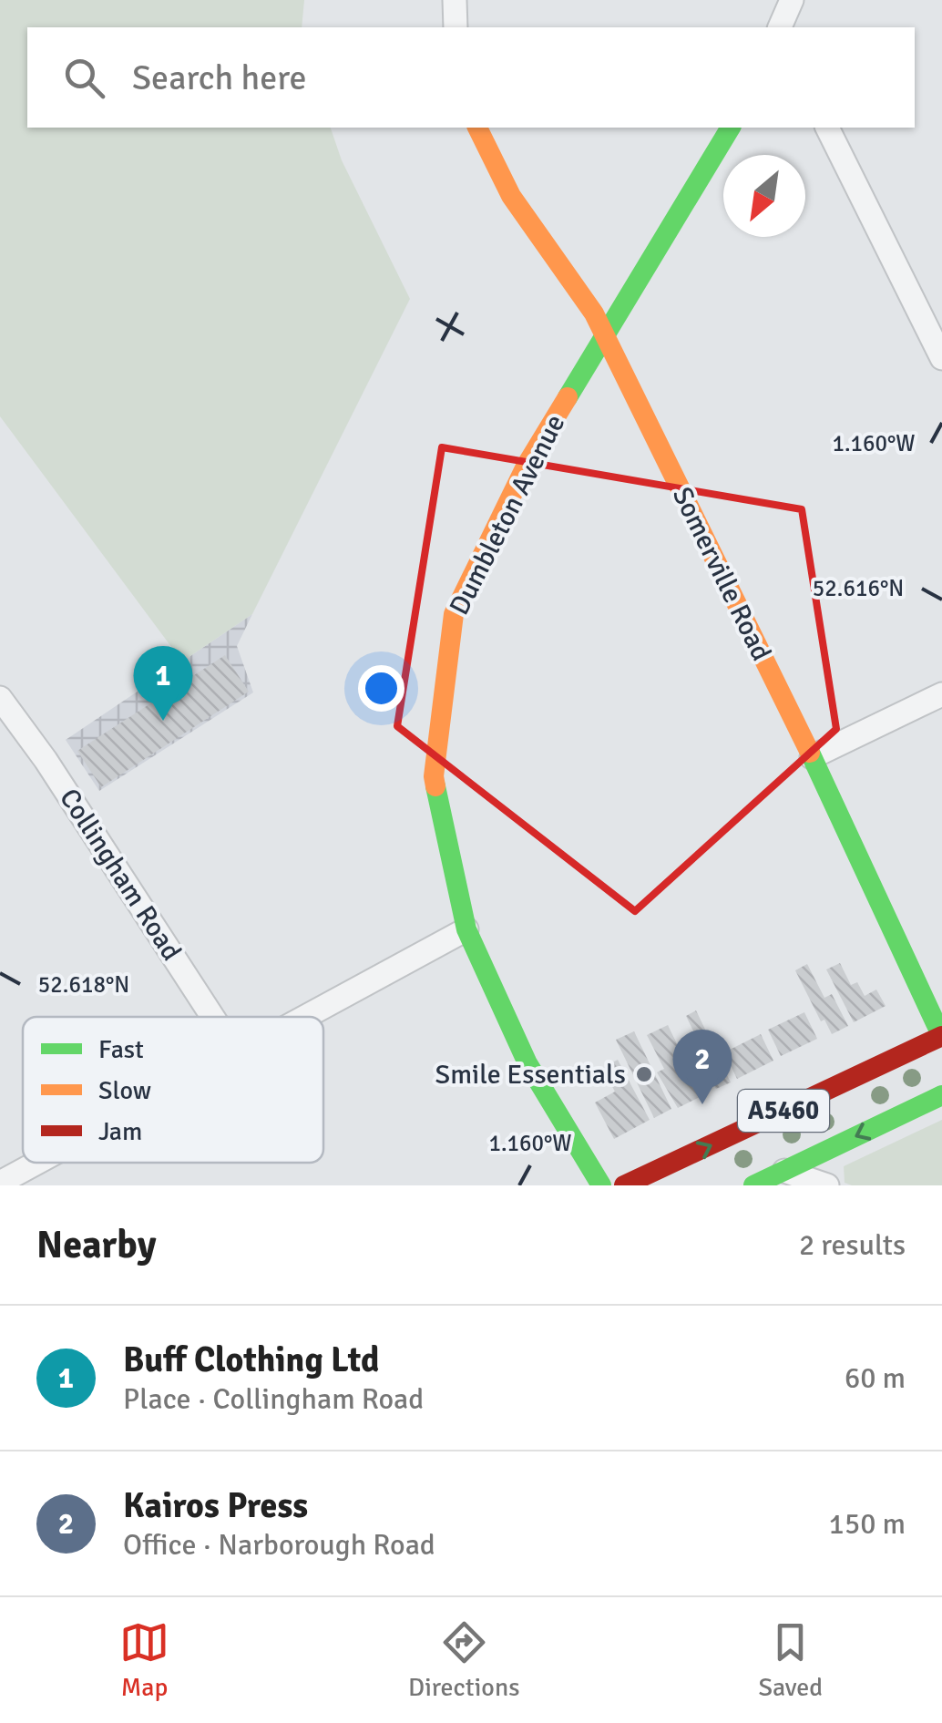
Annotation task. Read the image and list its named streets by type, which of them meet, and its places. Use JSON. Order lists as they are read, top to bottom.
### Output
{
  "streets": {
    "street": [
      "Dumbleton Avenue",
      "Somerville Road",
      "Collingham Road",
      "A5460"
    ]
  },
  "crossings": [
    ["Dumbleton Avenue", "Somerville Road"],
    ["Somerville Road", "A5460"]
  ],
  "places": ["Smile Essentials"],
  "legend": ["Fast", "Slow", "Jam"],
  "north": "bottom left",
  "page": {
    "search": "Search here",
    "pins": ["1", "2"],
    "heading": ["Nearby", "2 results"],
    "list": [
      {
        "mark": "1",
        "name": "Buff Clothing Ltd",
        "note": "Place · Collingham Road",
        "value": "60 m"
      },
      {
        "mark": "2",
        "name": "Kairos Press",
        "note": "Office · Narborough Road",
        "value": "150 m"
      }
    ],
    "nav": ["Map", "Directions", "Saved"]
  },
  "coordinates": ["1.160°W", "52.616°N", "52.618°N"]
}
